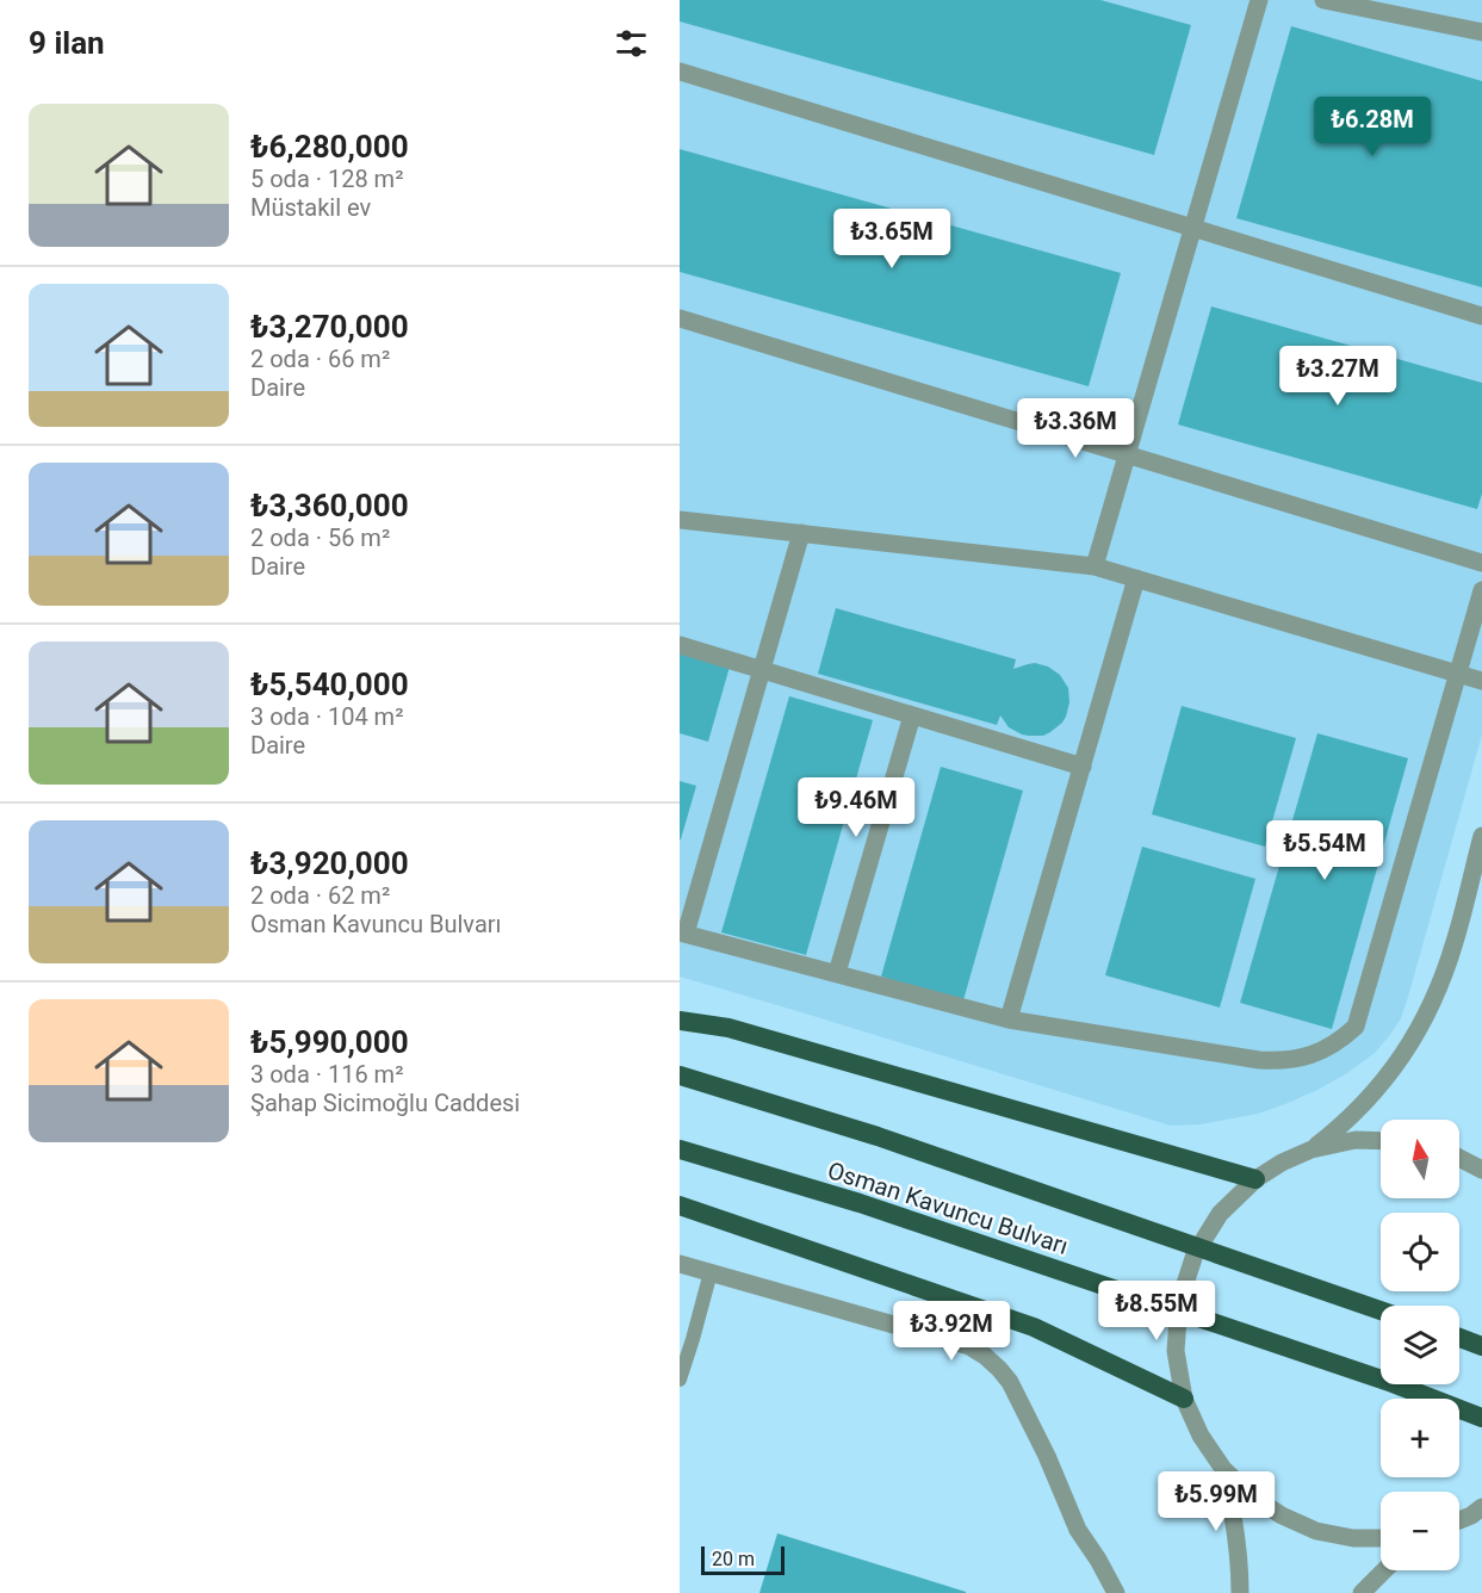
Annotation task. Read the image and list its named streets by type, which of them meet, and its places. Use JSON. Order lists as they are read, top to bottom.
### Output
{
  "streets": {
    "highway": ["Osman Kavuncu Bulvarı"]
  },
  "scale_bar": "20 m",
  "north": "top",
  "page": {
    "heading": "9 ilan",
    "list": [
      {
        "name": "₺6,280,000",
        "note": "5 oda · 128 m² · Müstakil ev"
      },
      {
        "name": "₺3,270,000",
        "note": "2 oda · 66 m² · Daire"
      },
      {
        "name": "₺3,360,000",
        "note": "2 oda · 56 m² · Daire"
      },
      {
        "name": "₺5,540,000",
        "note": "3 oda · 104 m² · Daire"
      },
      {
        "name": "₺3,920,000",
        "note": "2 oda · 62 m² · Osman Kavuncu Bulvarı"
      },
      {
        "name": "₺5,990,000",
        "note": "3 oda · 116 m² · Şahap Sicimoğlu Caddesi"
      }
    ],
    "price": [
      "₺6.28M",
      "₺3.65M",
      "₺3.27M",
      "₺3.36M",
      "₺9.46M",
      "₺5.54M",
      "₺8.55M",
      "₺3.92M",
      "₺5.99M"
    ],
    "map_buttons": ["+", "−"],
    "scale": "20 m"
  }
}
